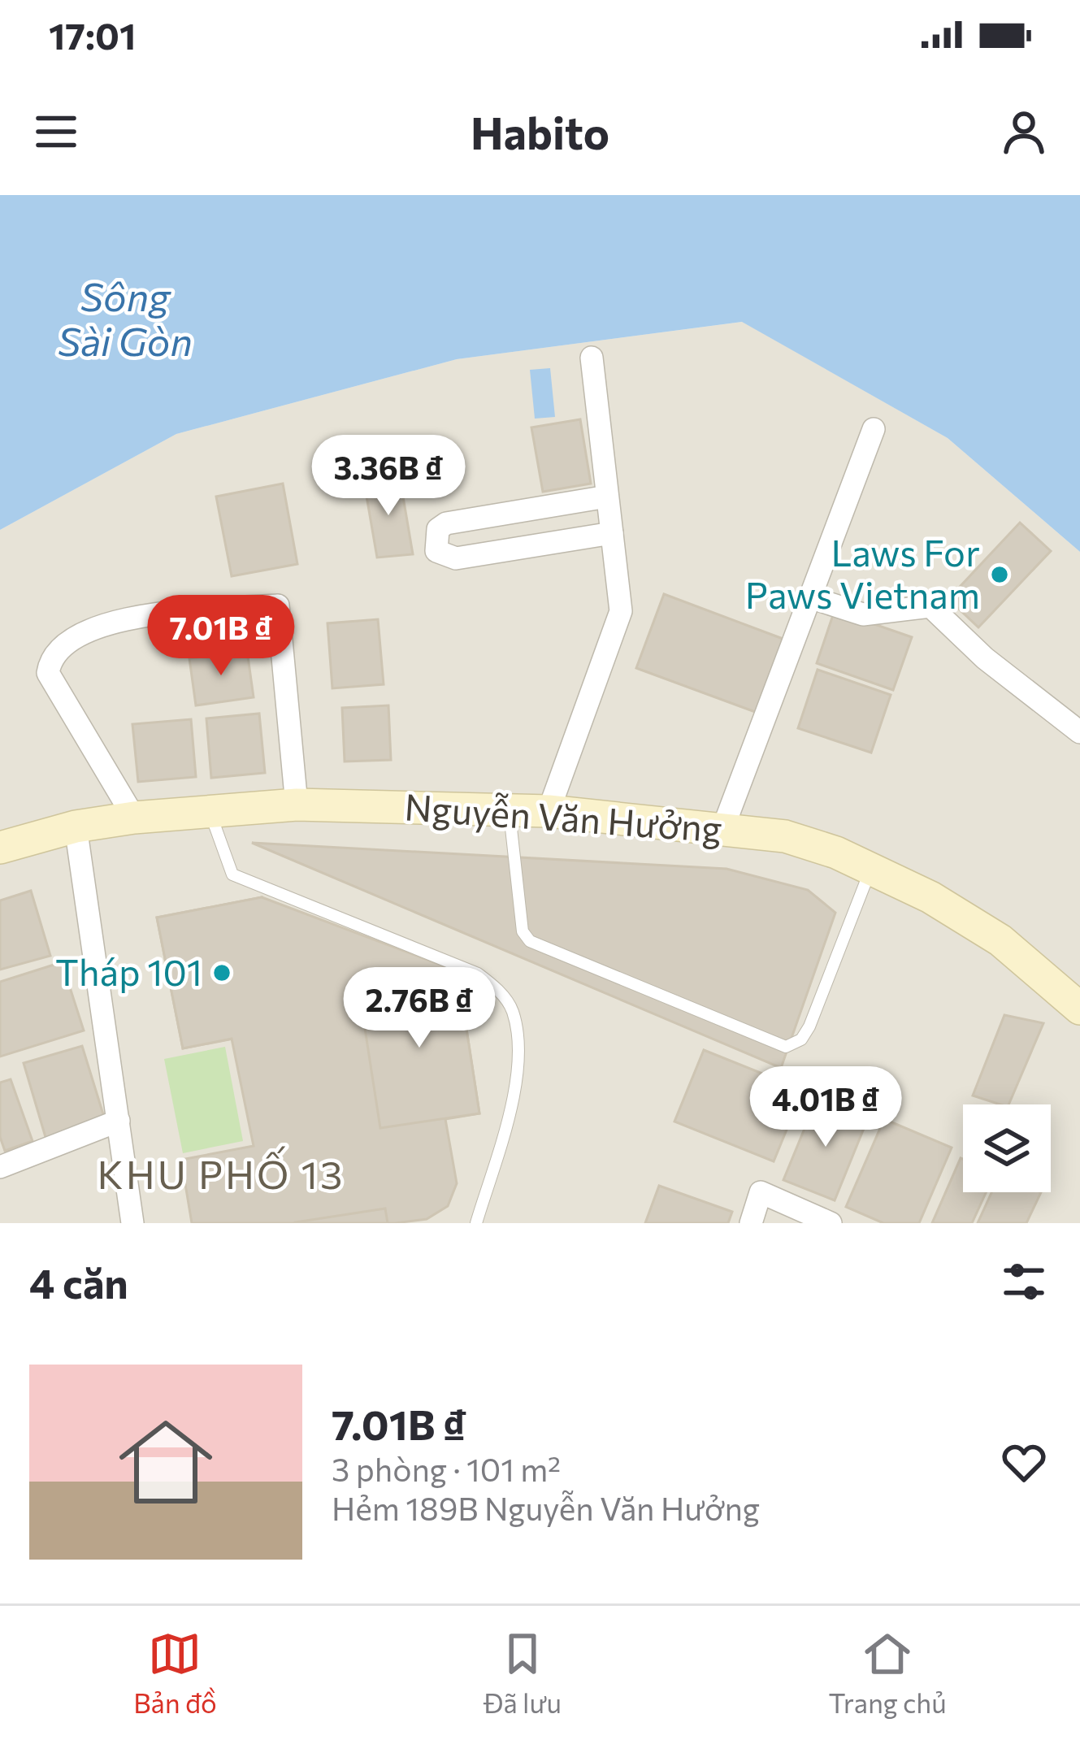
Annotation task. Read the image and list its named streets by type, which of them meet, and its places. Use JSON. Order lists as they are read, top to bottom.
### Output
{
  "streets": {
    "main road": ["Nguyễn Văn Hưởng"]
  },
  "districts": ["KHU PHỐ 13"],
  "water": ["Sông Sài Gòn"],
  "places": ["Laws For Paws Vietnam", "Tháp 101"],
  "page": {
    "status": "17:01",
    "header": "Habito",
    "price": [
      "3.36B ₫",
      "7.01B ₫",
      "2.76B ₫",
      "4.01B ₫"
    ],
    "heading": "4 căn",
    "list": [
      {
        "name": "7.01B ₫",
        "note": "3 phòng · 101 m² · Hẻm 189B Nguyễn Văn Hưởng"
      }
    ],
    "tabs": ["Bản đồ", "Đã lưu", "Trang chủ"]
  }
}
